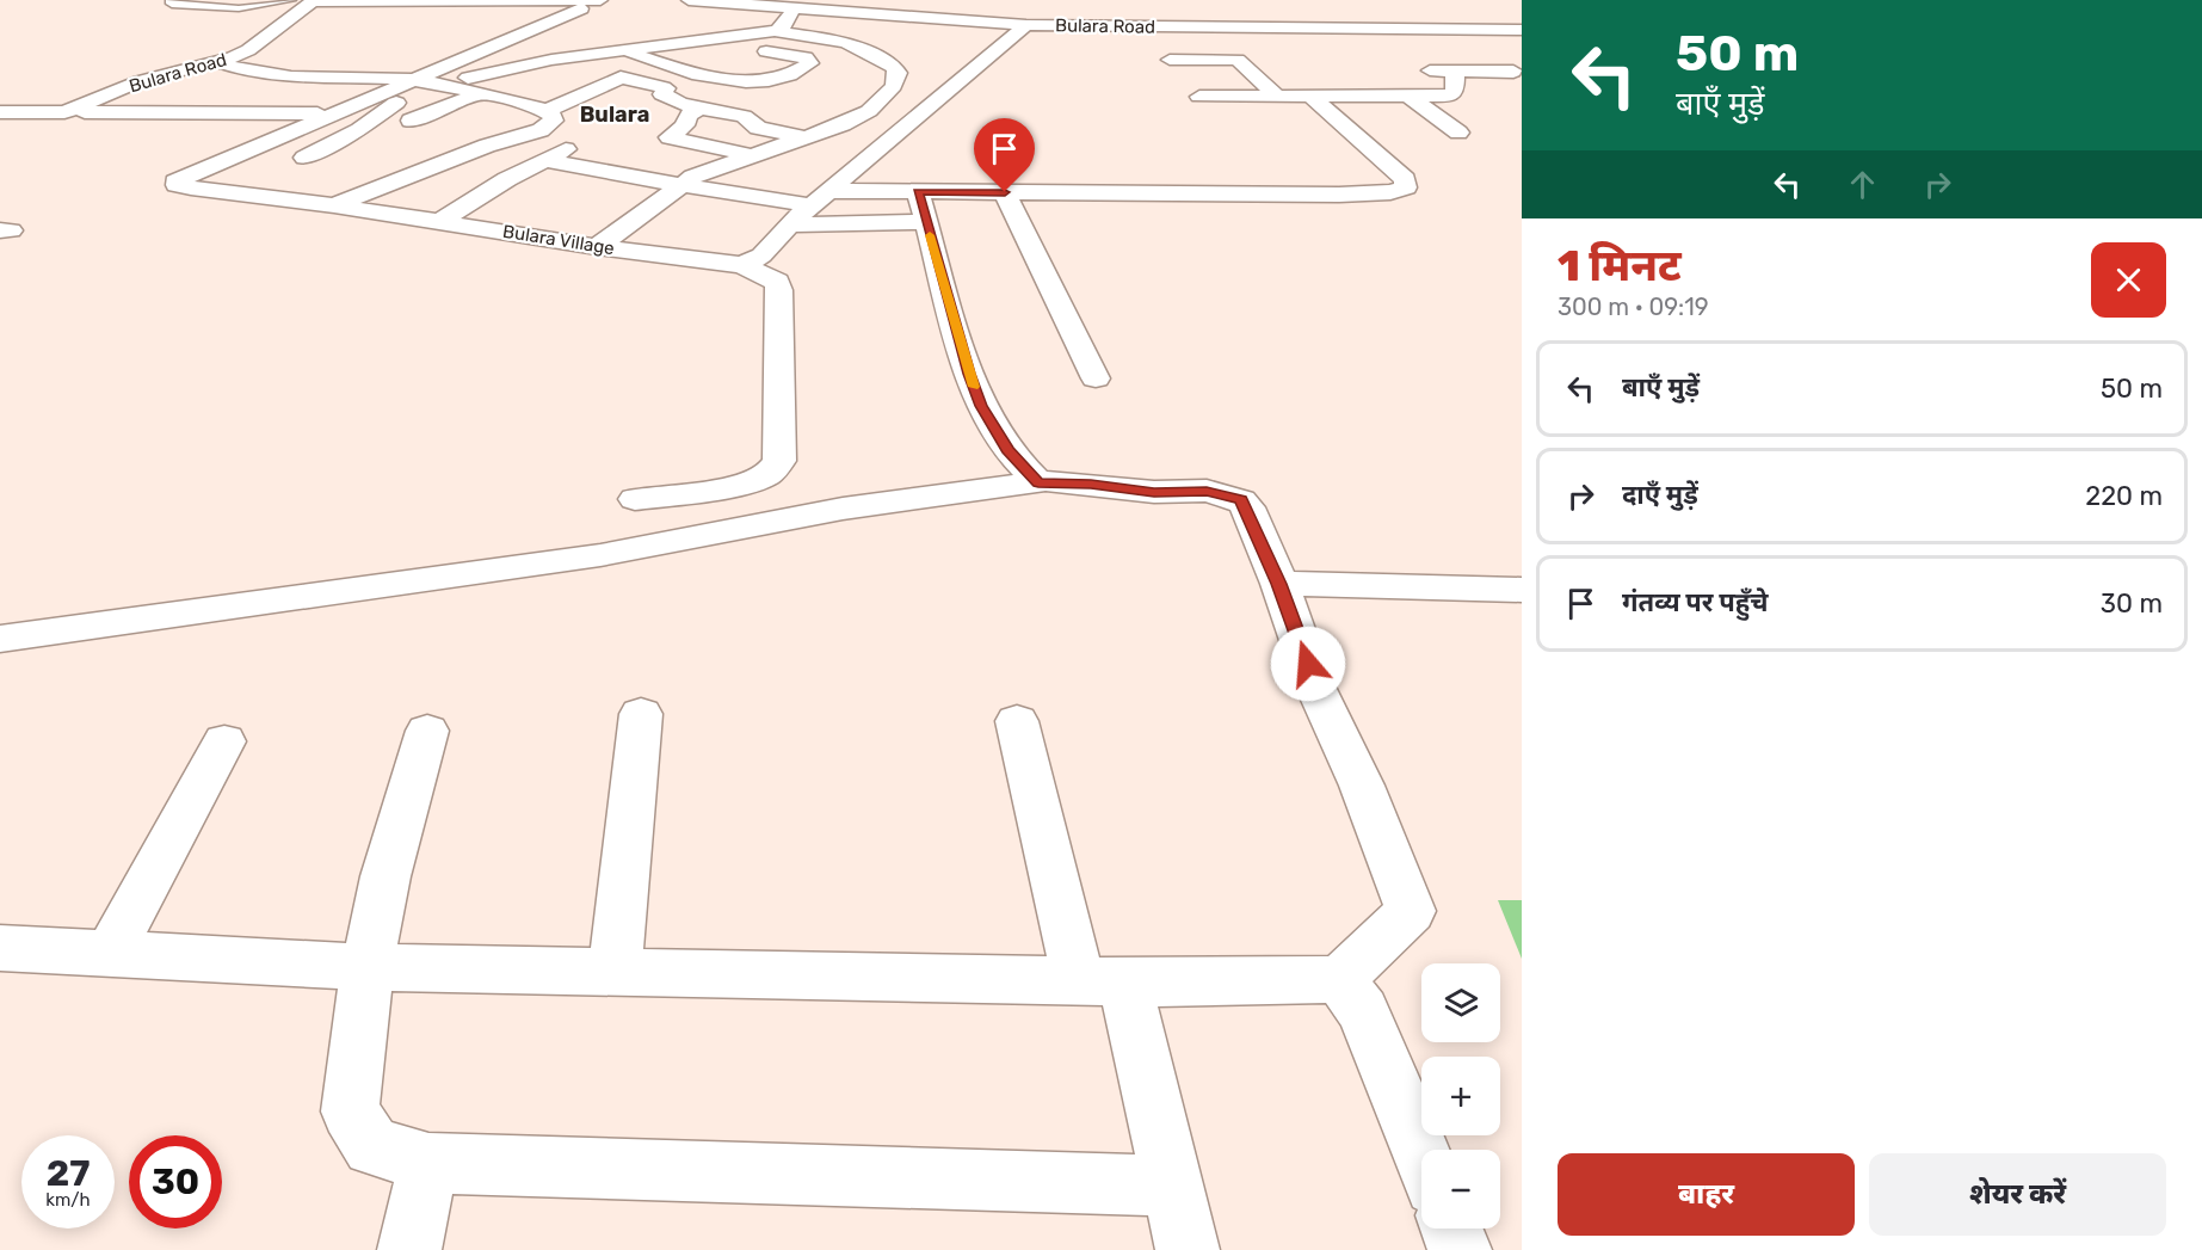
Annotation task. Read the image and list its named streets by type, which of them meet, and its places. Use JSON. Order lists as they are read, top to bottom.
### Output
{
  "streets": {
    "street": ["Bulara Road", "Bulara Village"]
  },
  "districts": ["Bulara"],
  "page": {
    "turn": ["50 m", "बाएँ मुड़ें"],
    "heading": ["1 मिनट", "300 m · 09:19"],
    "list": [
      {
        "name": "बाएँ मुड़ें",
        "value": "50 m"
      },
      {
        "name": "दाएँ मुड़ें",
        "value": "220 m"
      },
      {
        "name": "गंतव्य पर पहुँचे",
        "value": "30 m"
      }
    ],
    "map_buttons": ["+", "−"],
    "speed": "27 km/h",
    "limit": "30",
    "buttons": ["बाहर", "शेयर करें"]
  }
}
